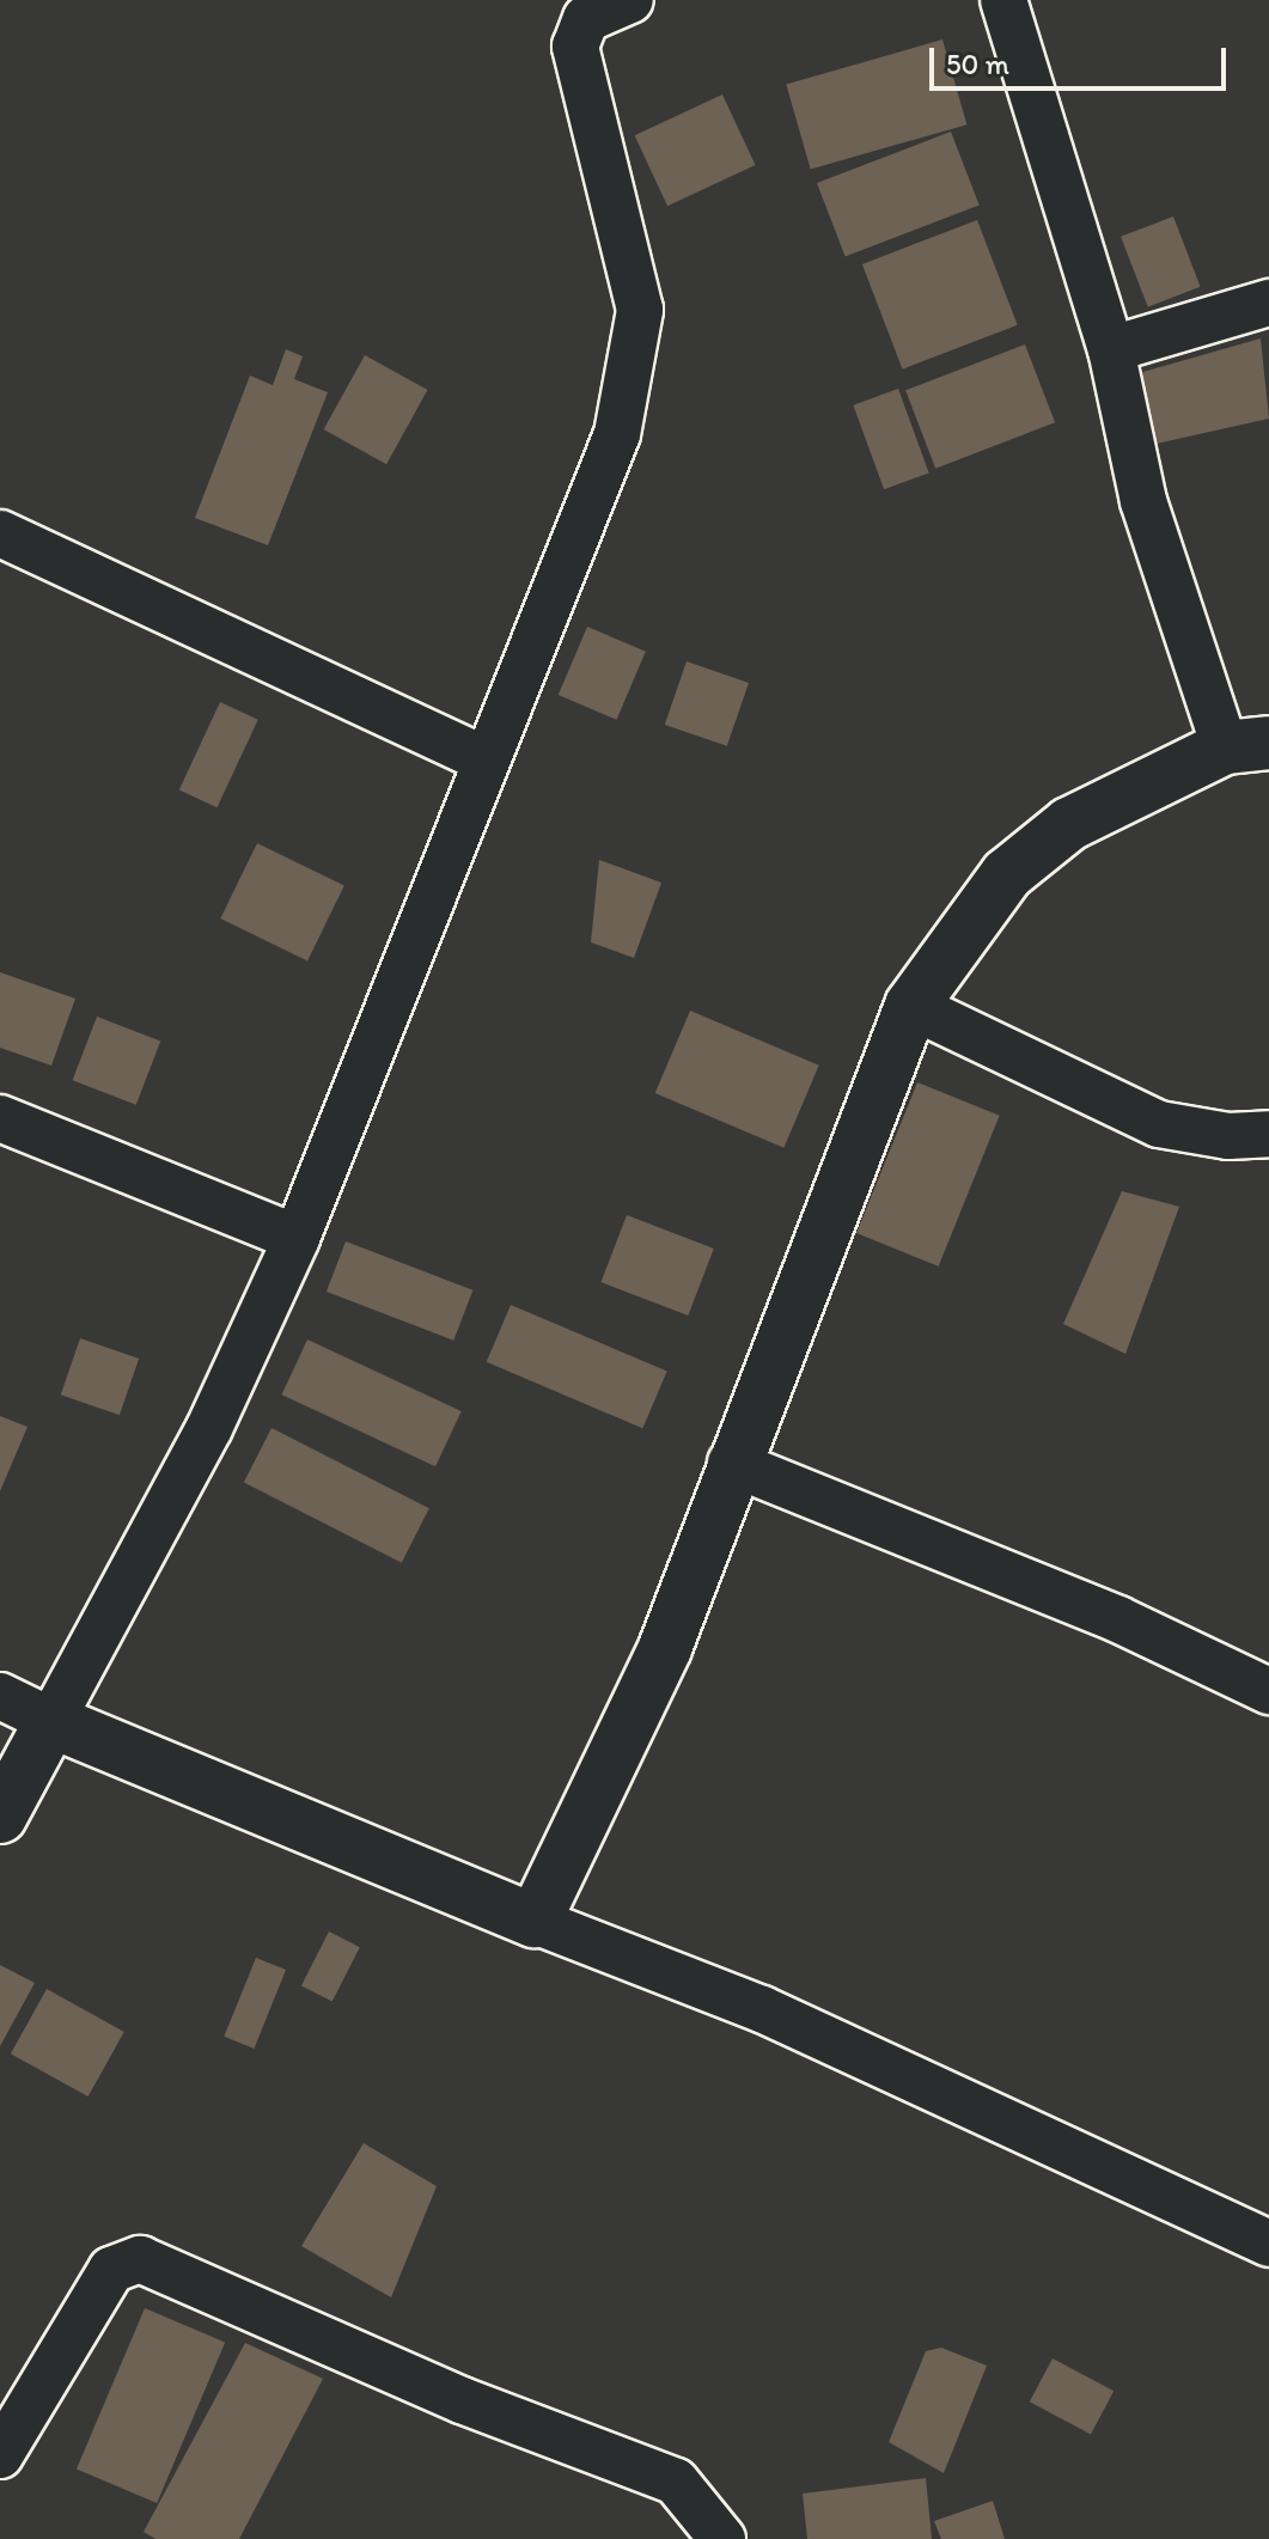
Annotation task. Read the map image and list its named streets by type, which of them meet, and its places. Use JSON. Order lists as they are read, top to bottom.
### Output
{
  "scale_bar": "50 m"
}
